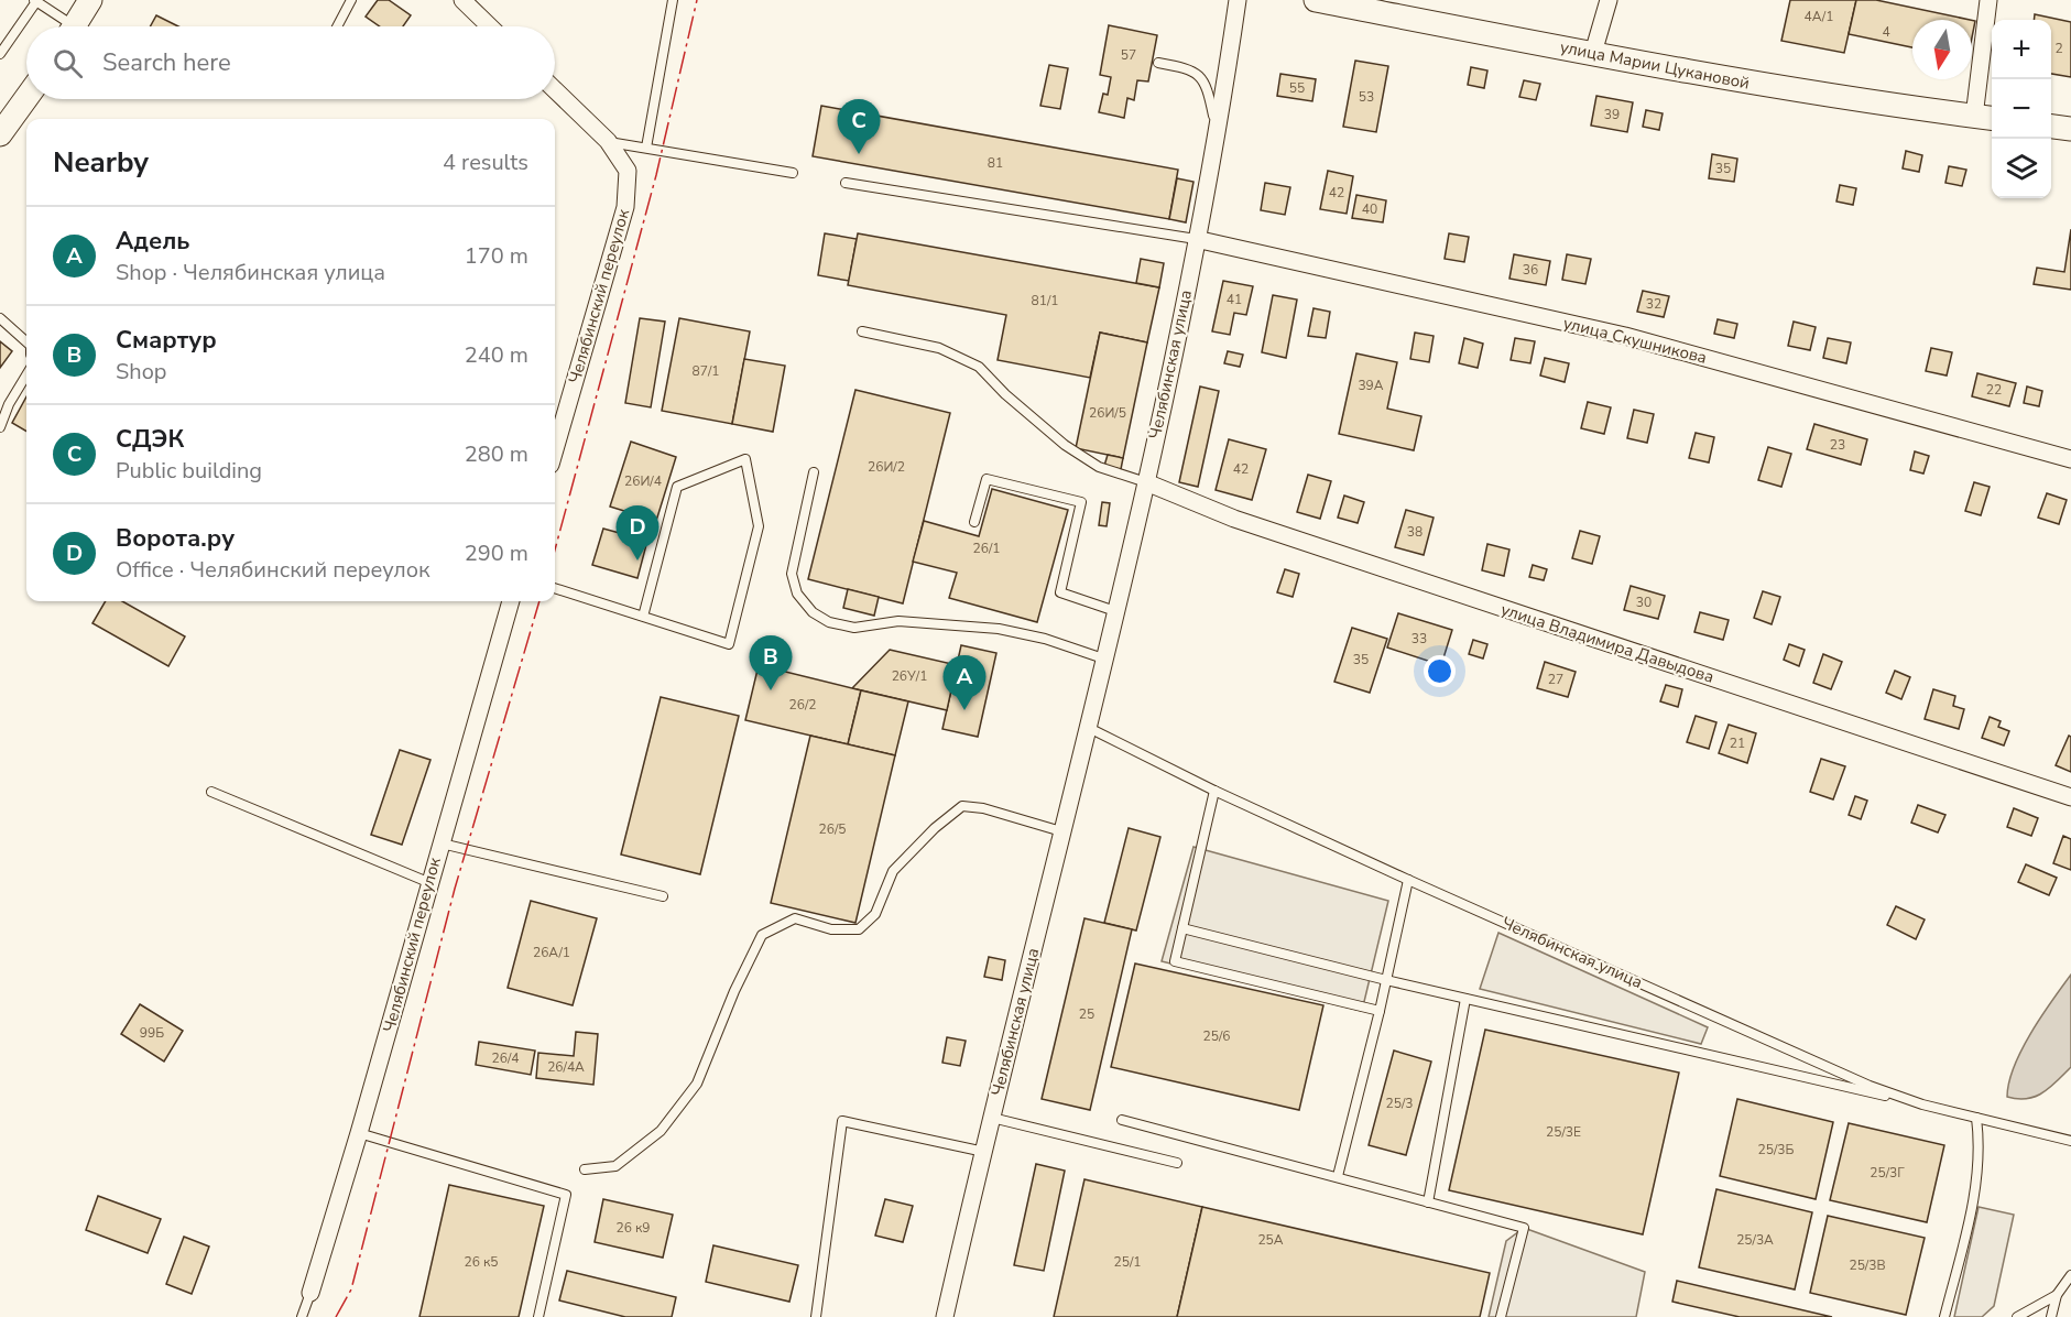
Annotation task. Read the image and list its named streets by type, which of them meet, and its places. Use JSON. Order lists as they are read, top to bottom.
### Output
{
  "streets": {
    "street": [
      "улица Марии Цукановой",
      "Челябинский переулок",
      "улица Скушникова",
      "Челябинская улица",
      "улица Владимира Давыдова"
    ]
  },
  "crossings": [
    ["улица Скушникова", "Челябинская улица"],
    ["Челябинская улица", "улица Владимира Давыдова"]
  ],
  "house_numbers": [
    "4А/1",
    "4",
    "2",
    "57",
    "55",
    "53",
    "39",
    "81",
    "35",
    "42",
    "40",
    "36",
    "41",
    "81/1",
    "32",
    "87/1",
    "39А",
    "22",
    "26И/5",
    "23",
    "26И/2",
    "42",
    "26И/4",
    "38",
    "26/1",
    "30",
    "33",
    "35",
    "26У/1",
    "27",
    "26/2",
    "21",
    "26/5",
    "26А/1",
    "25",
    "99Б",
    "25/6",
    "26/4",
    "26/4А",
    "25/3",
    "25/3Е",
    "25/3Б",
    "25/3Г",
    "26 к9",
    "25А",
    "25/3А",
    "26 к5",
    "25/1",
    "25/3В"
  ],
  "north": "bottom",
  "page": {
    "map_buttons": ["+", "−"],
    "search": "Search here",
    "pins": [
      "C",
      "D",
      "B",
      "A"
    ],
    "heading": ["Nearby", "4 results"],
    "list": [
      {
        "mark": "A",
        "name": "Адель",
        "note": "Shop · Челябинская улица",
        "value": "170 m"
      },
      {
        "mark": "B",
        "name": "Смартур",
        "note": "Shop",
        "value": "240 m"
      },
      {
        "mark": "C",
        "name": "СДЭК",
        "note": "Public building",
        "value": "280 m"
      },
      {
        "mark": "D",
        "name": "Ворота.ру",
        "note": "Office · Челябинский переулок",
        "value": "290 m"
      }
    ]
  }
}
